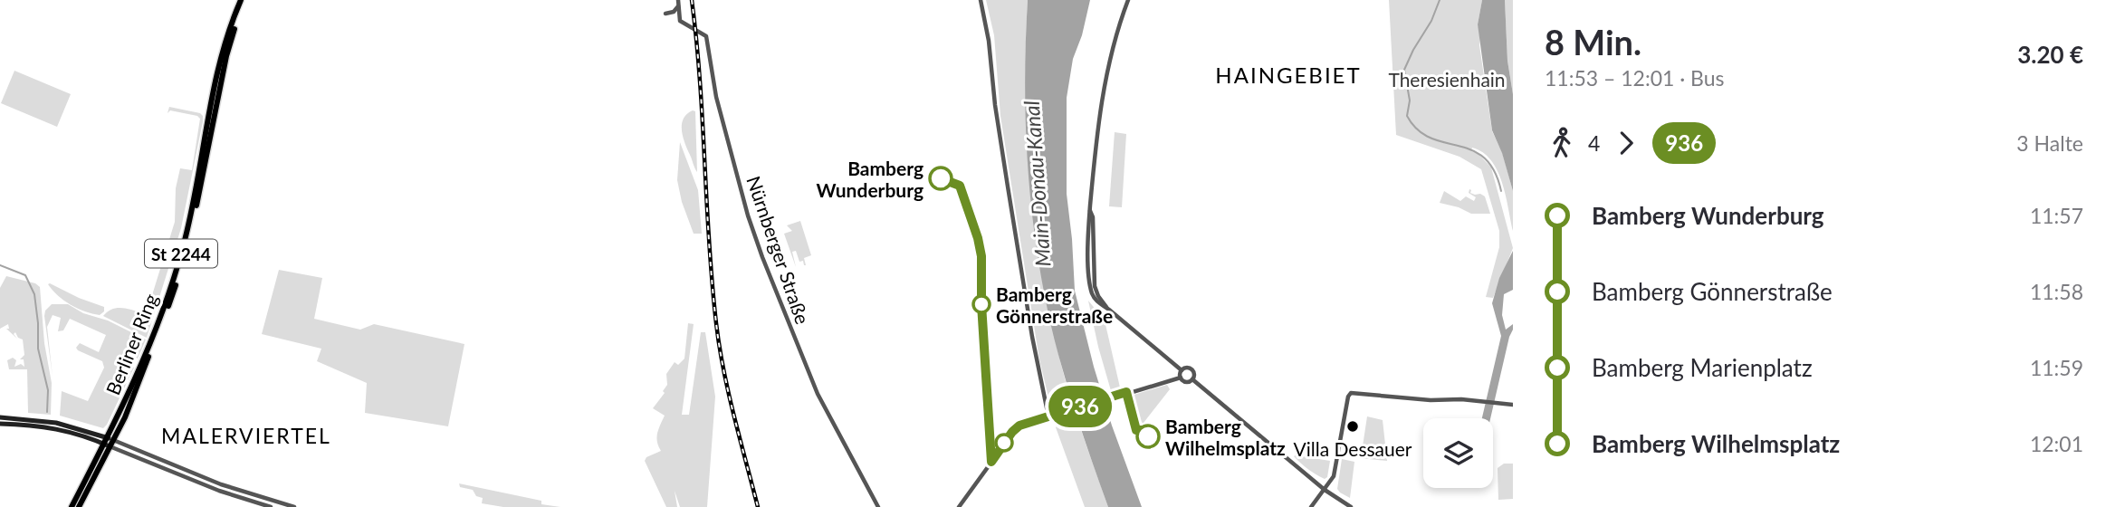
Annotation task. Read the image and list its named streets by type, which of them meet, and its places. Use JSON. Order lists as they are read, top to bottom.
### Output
{
  "streets": {
    "main road": ["St 2244", "Berliner Ring"],
    "street": ["Nürnberger Straße"]
  },
  "districts": ["HAINGEBIET", "MALERVIERTEL"],
  "water": ["Main-Donau-Kanal"],
  "parks": ["Theresienhain"],
  "places": [
    "Bamberg Wunderburg",
    "Bamberg Gönnerstraße",
    "Villa Dessauer",
    "Bamberg Wilhelmsplatz"
  ],
  "lines": ["bus line 936"],
  "page": {
    "on_map": "936",
    "heading": ["8 Min.", "11:53 – 12:01 · Bus", "3.20 €"],
    "legs": ["4", "936", "3 Halte"],
    "list": [
      {
        "name": "Bamberg Wunderburg",
        "value": "11:57"
      },
      {
        "name": "Bamberg Gönnerstraße",
        "value": "11:58"
      },
      {
        "name": "Bamberg Marienplatz",
        "value": "11:59"
      },
      {
        "name": "Bamberg Wilhelmsplatz",
        "value": "12:01"
      }
    ]
  }
}
